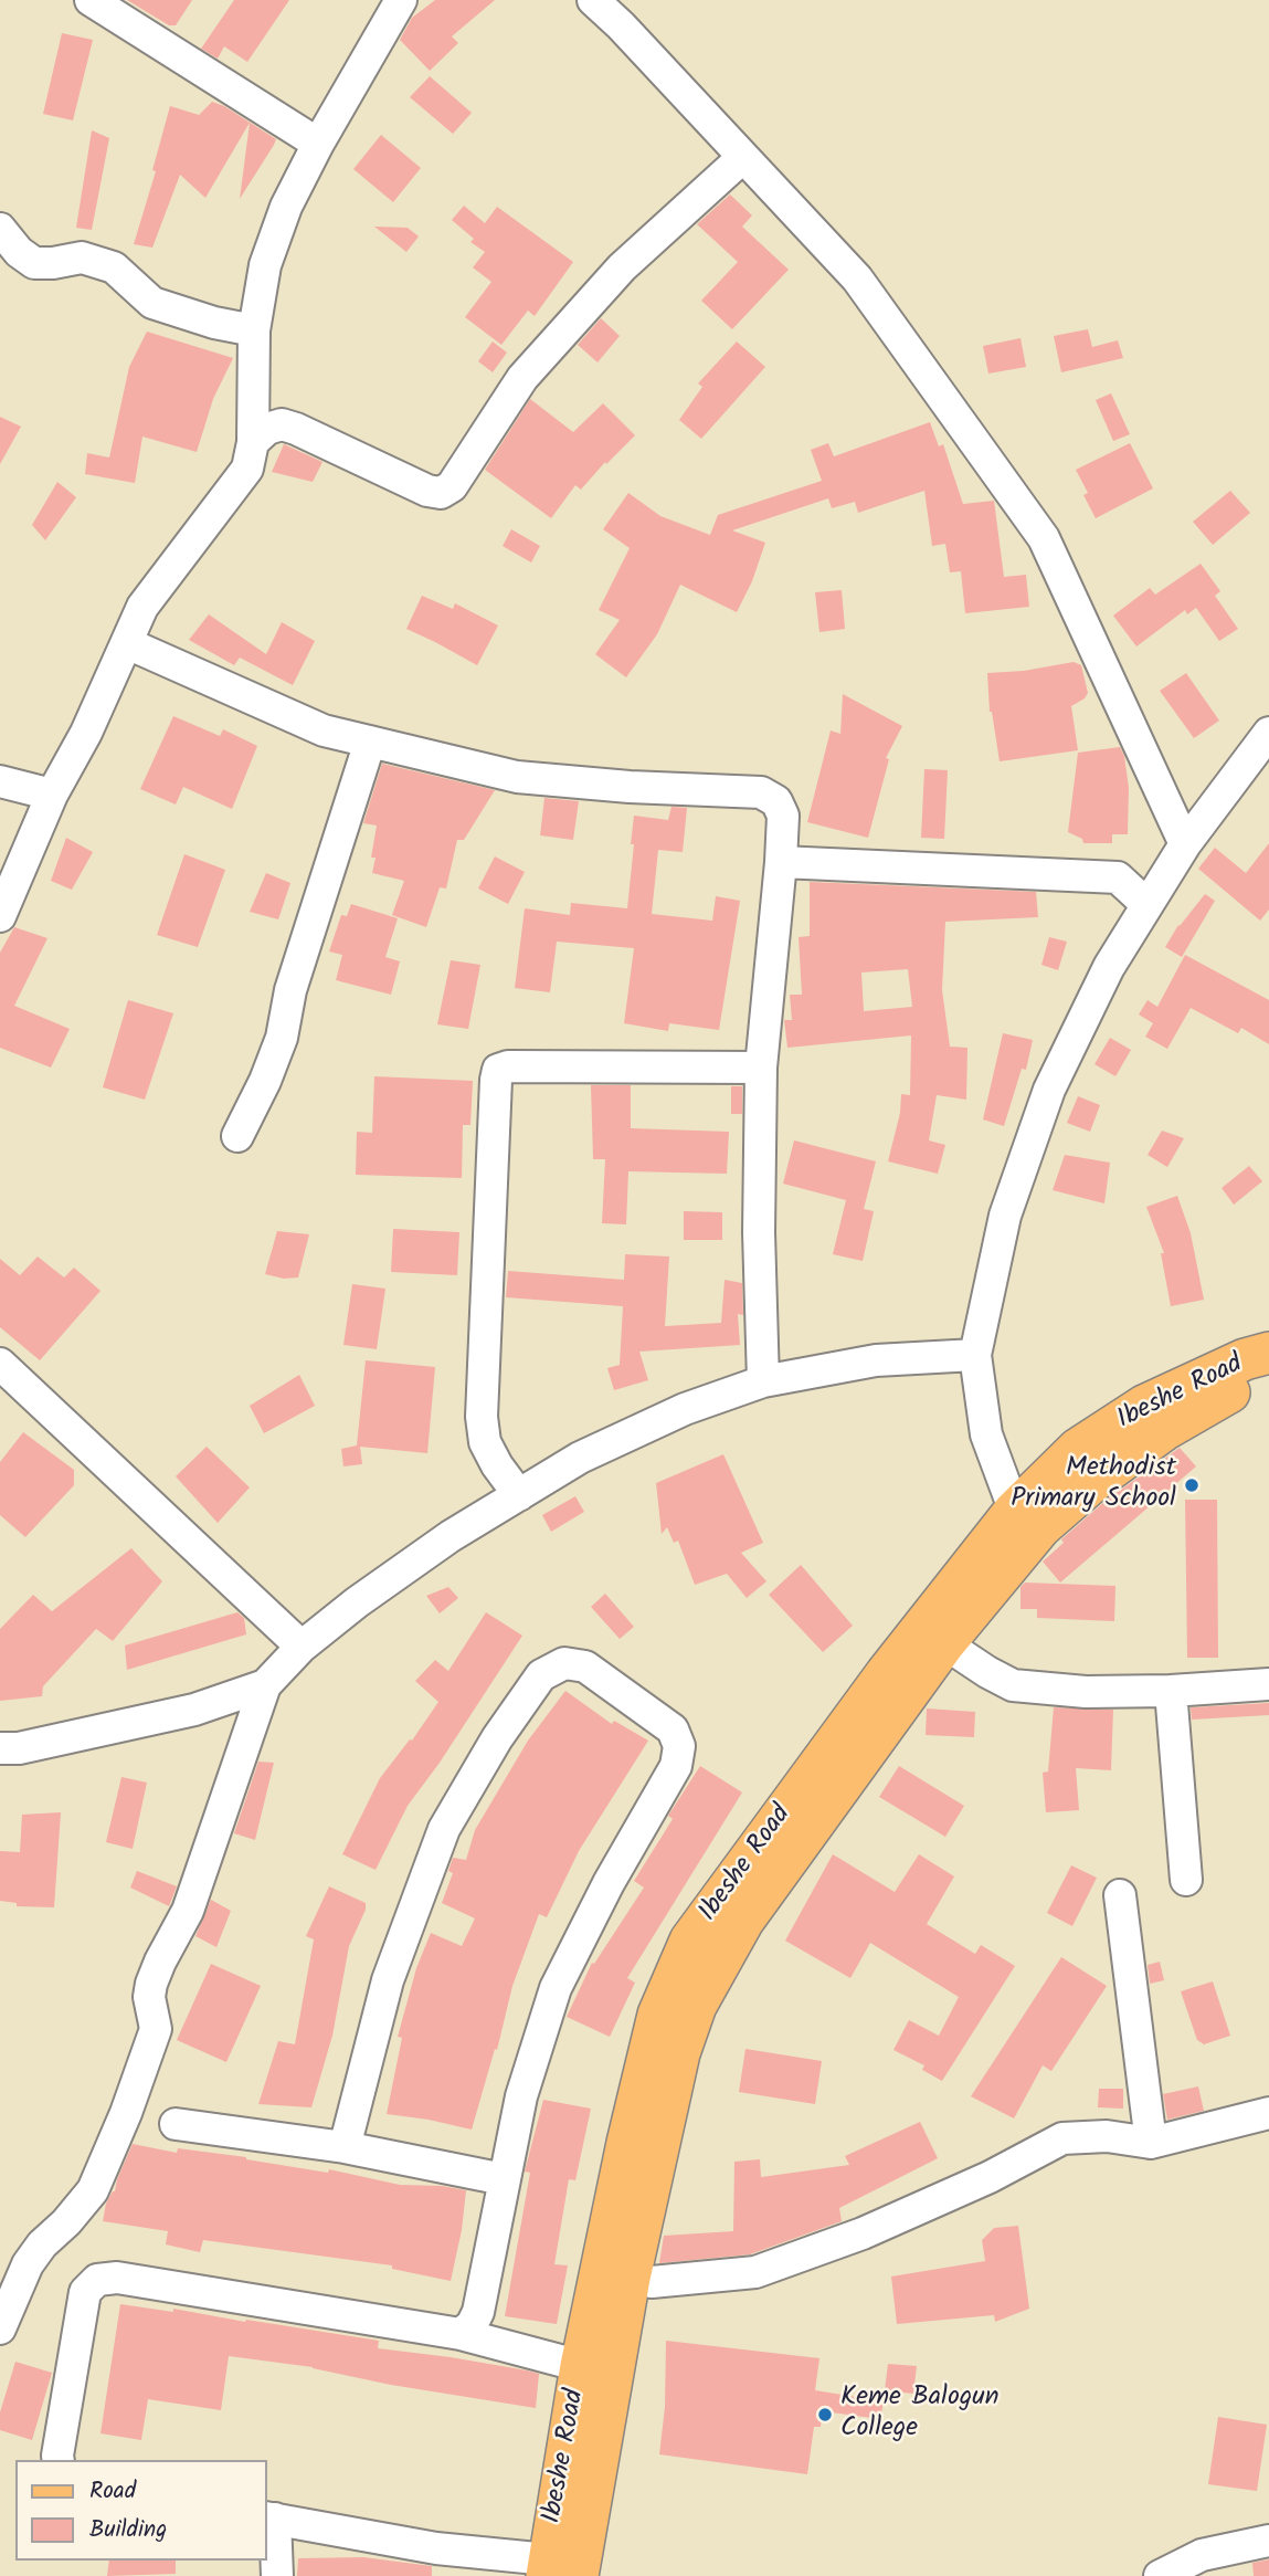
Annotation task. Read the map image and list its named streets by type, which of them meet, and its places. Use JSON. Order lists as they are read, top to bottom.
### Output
{
  "streets": {
    "main road": ["Ibeshe Road"]
  },
  "places": ["Methodist Primary School", "Keme Balogun College"],
  "legend": ["Road", "Building"]
}
